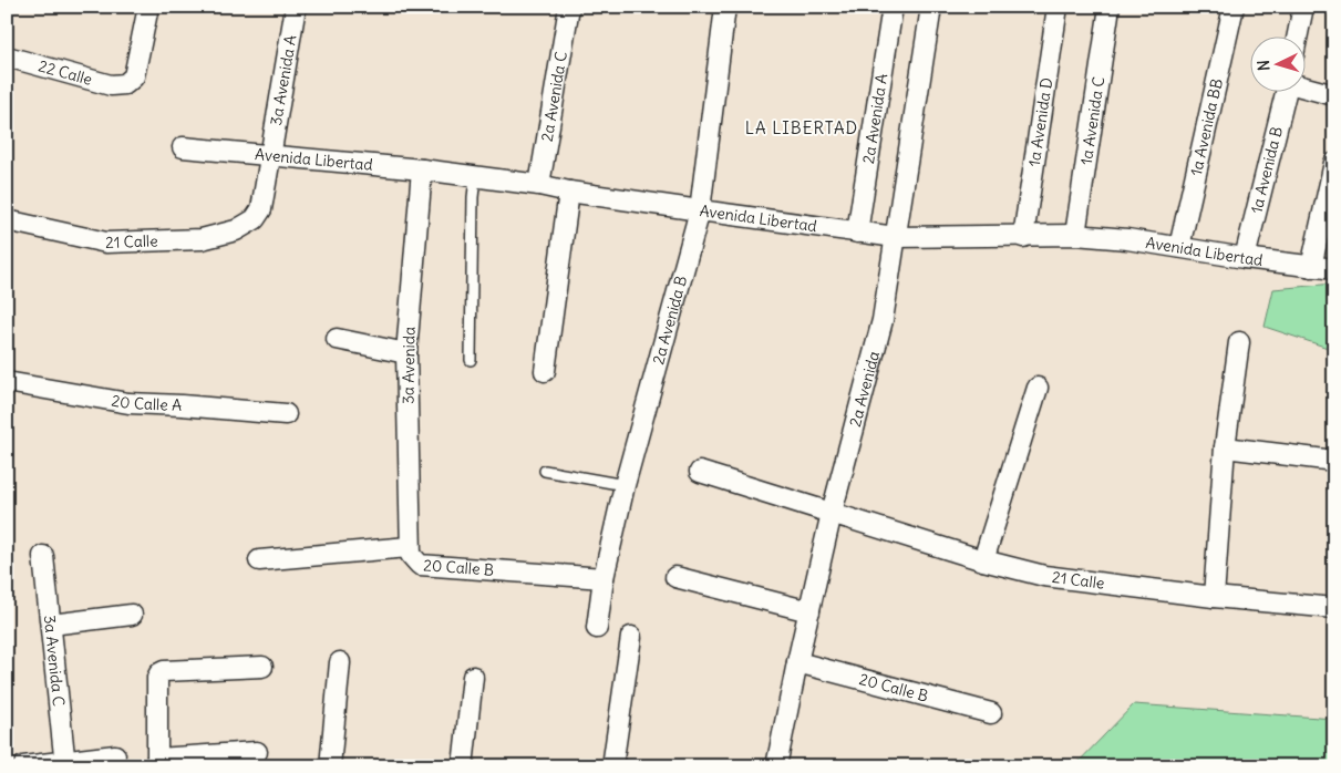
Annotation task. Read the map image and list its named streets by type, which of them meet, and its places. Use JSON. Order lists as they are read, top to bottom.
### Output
{
  "streets": {
    "street": [
      "22 Calle",
      "3a Avenida A",
      "2a Avenida C",
      "2a Avenida A",
      "1a Avenida C",
      "1a Avenida D",
      "1a Avenida BB",
      "Avenida Libertad",
      "1a Avenida B",
      "21 Calle",
      "2a Avenida B",
      "3a Avenida",
      "2a Avenida",
      "20 Calle A",
      "20 Calle B",
      "3a Avenida C"
    ]
  },
  "crossings": [
    ["3a Avenida A", "Avenida Libertad"],
    ["3a Avenida A", "21 Calle"],
    ["2a Avenida C", "Avenida Libertad"],
    ["2a Avenida A", "Avenida Libertad"],
    ["1a Avenida C", "Avenida Libertad"],
    ["1a Avenida D", "Avenida Libertad"],
    ["1a Avenida BB", "Avenida Libertad"],
    ["Avenida Libertad", "1a Avenida B"],
    ["Avenida Libertad", "2a Avenida B"],
    ["Avenida Libertad", "3a Avenida"],
    ["Avenida Libertad", "2a Avenida"],
    ["21 Calle", "2a Avenida"],
    ["2a Avenida B", "20 Calle B"],
    ["3a Avenida", "20 Calle B"],
    ["2a Avenida", "20 Calle B"]
  ],
  "districts": ["LA LIBERTAD"],
  "north": "left"
}
